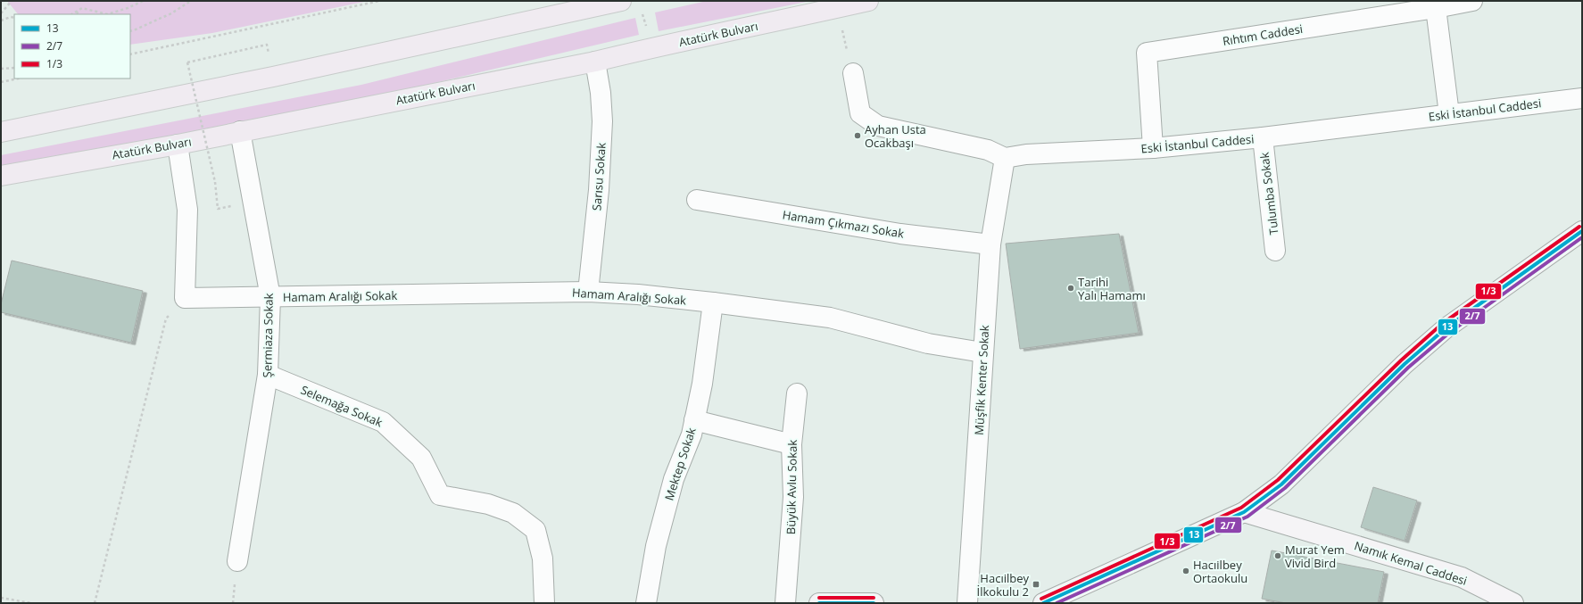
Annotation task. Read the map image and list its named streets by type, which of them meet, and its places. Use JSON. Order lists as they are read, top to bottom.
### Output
{
  "streets": {
    "main road": ["Atatürk Bulvarı"],
    "street": [
      "Rıhtım Caddesi",
      "Eski İstanbul Caddesi",
      "Sarısu Sokak",
      "Tulumba Sokak",
      "Hamam Çıkmazı Sokak",
      "Hamam Aralığı Sokak",
      "Şermiaza Sokak",
      "Müşfik Kenter Sokak",
      "Selemağa Sokak",
      "Mektep Sokak",
      "Büyük Avlu Sokak",
      "Namık Kemal Caddesi"
    ]
  },
  "crossings": [
    ["Atatürk Bulvarı", "Sarısu Sokak"],
    ["Atatürk Bulvarı", "Şermiaza Sokak"],
    ["Rıhtım Caddesi", "Eski İstanbul Caddesi"],
    ["Eski İstanbul Caddesi", "Tulumba Sokak"],
    ["Eski İstanbul Caddesi", "Müşfik Kenter Sokak"],
    ["Sarısu Sokak", "Hamam Aralığı Sokak"],
    ["Hamam Çıkmazı Sokak", "Müşfik Kenter Sokak"],
    ["Hamam Aralığı Sokak", "Şermiaza Sokak"],
    ["Hamam Aralığı Sokak", "Müşfik Kenter Sokak"],
    ["Hamam Aralığı Sokak", "Mektep Sokak"],
    ["Şermiaza Sokak", "Selemağa Sokak"]
  ],
  "places": {
    "other": [
      "Ayhan Usta Ocakbaşı",
      "Tarihi Yalı Hamamı",
      "Murat Yem Vivid Bird",
      "Hacıilbey Ortaokulu"
    ],
    "transit": ["Hacıilbey İlkokulu 2"]
  },
  "lines": ["transit line 1/3", "transit line 13", "transit line 2/7"],
  "legend": ["13", "2/7", "1/3"]
}
